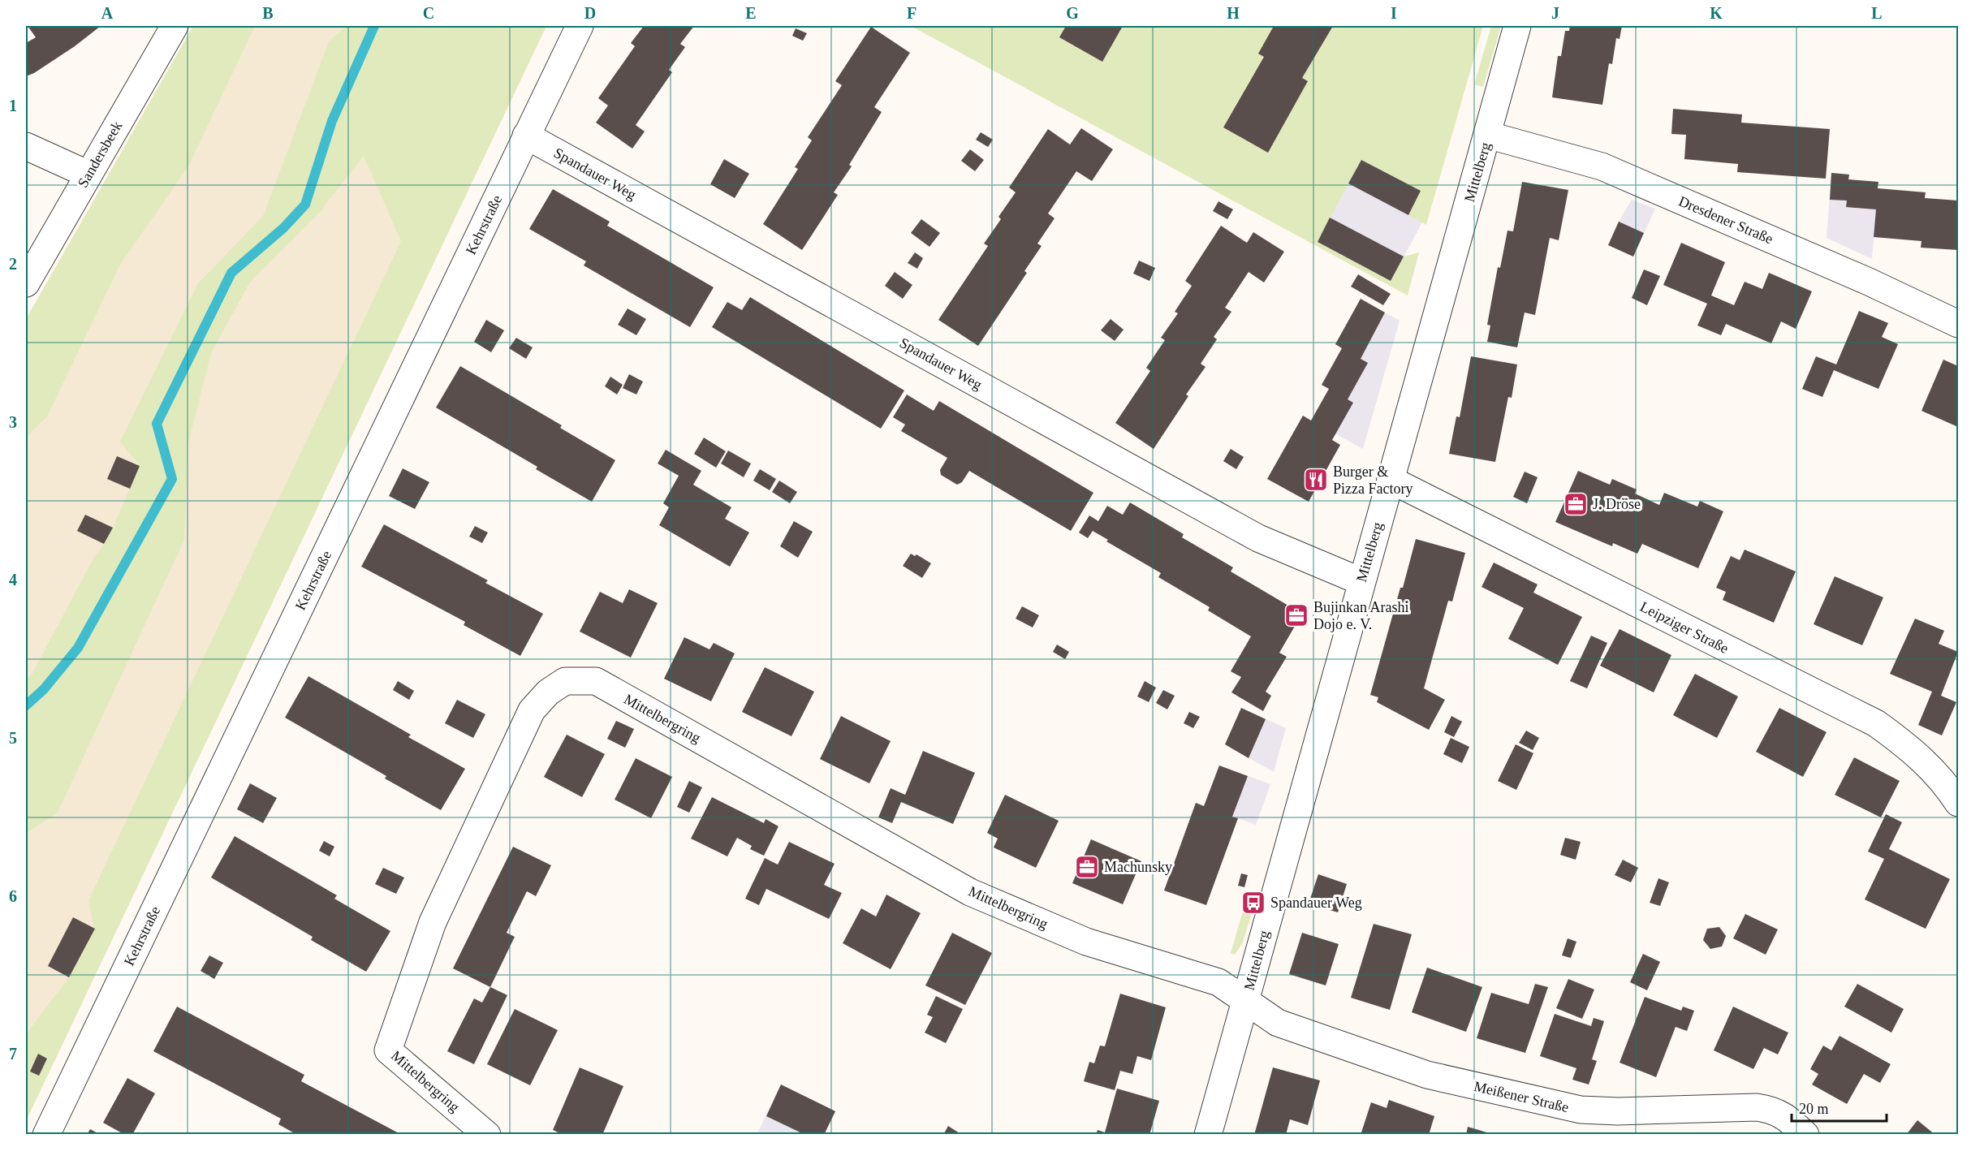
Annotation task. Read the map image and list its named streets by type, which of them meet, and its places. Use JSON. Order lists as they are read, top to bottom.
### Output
{
  "streets": {
    "street": [
      "Sandersbeek",
      "Mittelberg",
      "Spandauer Weg",
      "Dresdener Straße",
      "Kehrstraße",
      "Leipziger Straße",
      "Mittelbergring",
      "Meißener Straße"
    ]
  },
  "crossings": [
    ["Mittelberg", "Spandauer Weg"],
    ["Mittelberg", "Dresdener Straße"],
    ["Mittelberg", "Leipziger Straße"],
    ["Mittelberg", "Mittelbergring"],
    ["Mittelberg", "Meißener Straße"],
    ["Spandauer Weg", "Kehrstraße"],
    ["Mittelbergring", "Meißener Straße"]
  ],
  "places": {
    "restaurant": ["Burger & Pizza Factory"],
    "office": ["J. Dröse", "Bujinkan Arashi Dojo e. V.", "Machunsky"],
    "bus stop": ["Spandauer Weg"]
  },
  "scale_bar": "20 m",
  "grid": {
    "columns": [
      "A",
      "B",
      "C",
      "D",
      "E",
      "F",
      "G",
      "H",
      "I",
      "J",
      "K",
      "L"
    ],
    "rows": [
      "1",
      "2",
      "3",
      "4",
      "5",
      "6",
      "7"
    ]
  }
}
